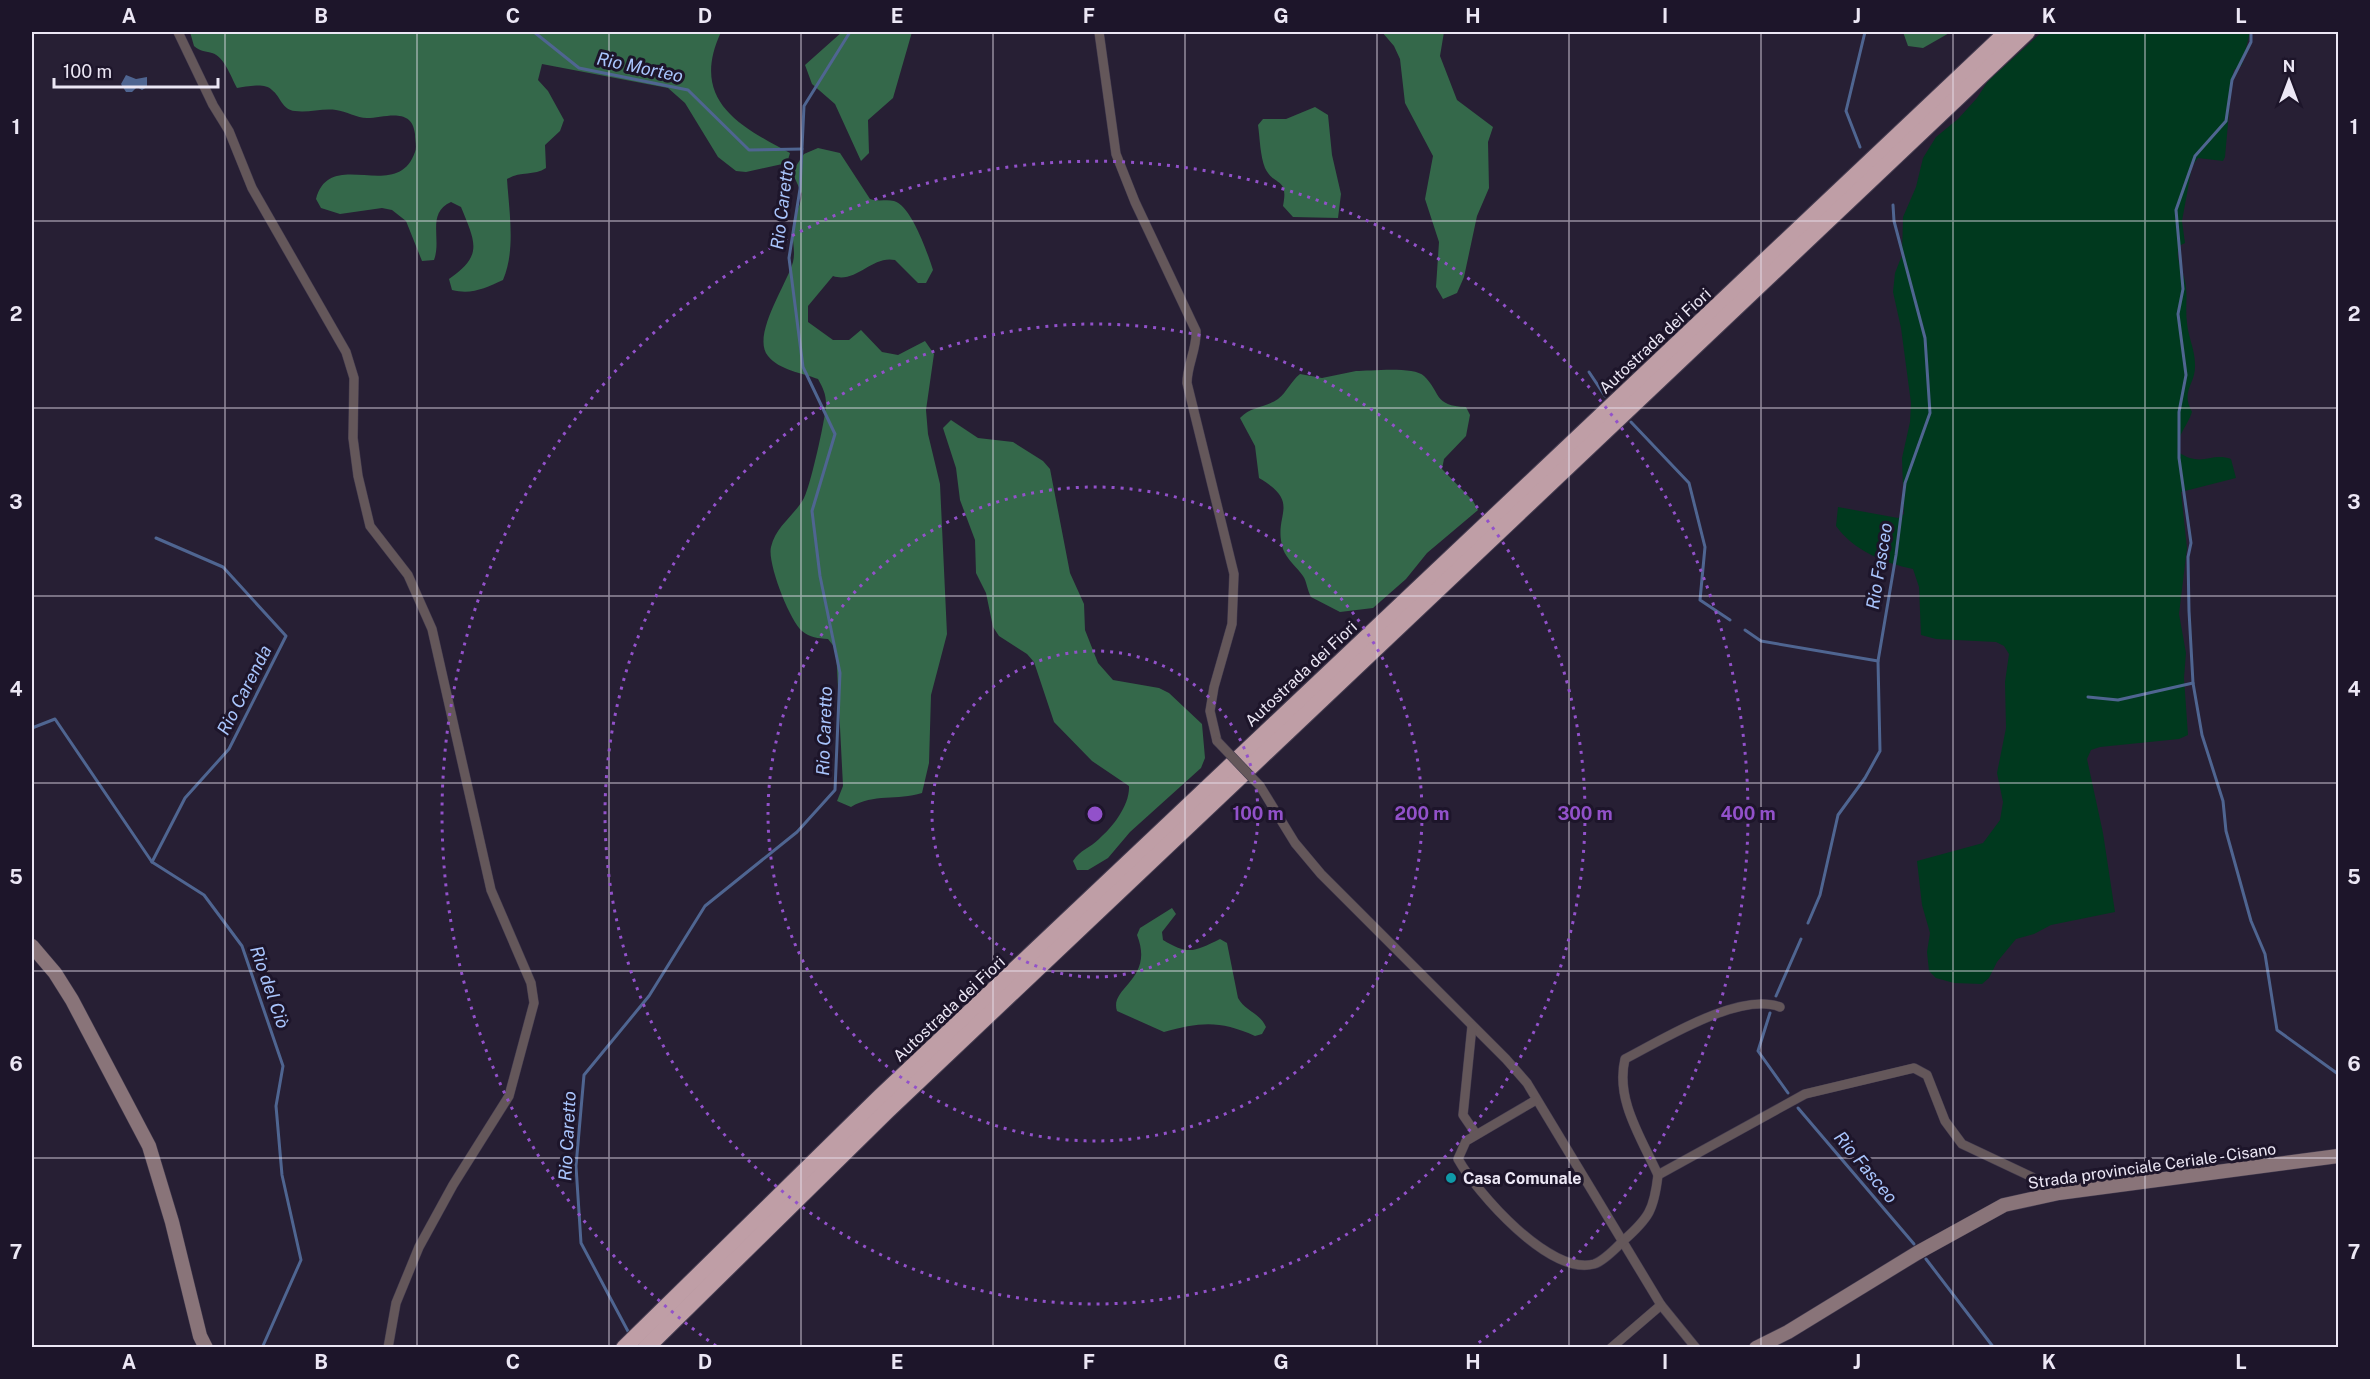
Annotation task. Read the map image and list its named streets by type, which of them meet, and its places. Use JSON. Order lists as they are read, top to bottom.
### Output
{
  "streets": {
    "highway": ["Autostrada dei Fiori"],
    "main road": ["Strada provinciale Ceriale - Cisano"]
  },
  "water": [
    "Rio Morteo",
    "Rio Caretto",
    "Rio Fasceo",
    "Rio Carenda",
    "Rio del Ciò"
  ],
  "places": ["Casa Comunale"],
  "scale_bar": "100 m",
  "north": "top",
  "grid": {
    "columns": [
      "A",
      "B",
      "C",
      "D",
      "E",
      "F",
      "G",
      "H",
      "I",
      "J",
      "K",
      "L"
    ],
    "rows": [
      "1",
      "2",
      "3",
      "4",
      "5",
      "6",
      "7"
    ]
  },
  "rings": [
    "100 m",
    "200 m",
    "300 m",
    "400 m"
  ]
}
